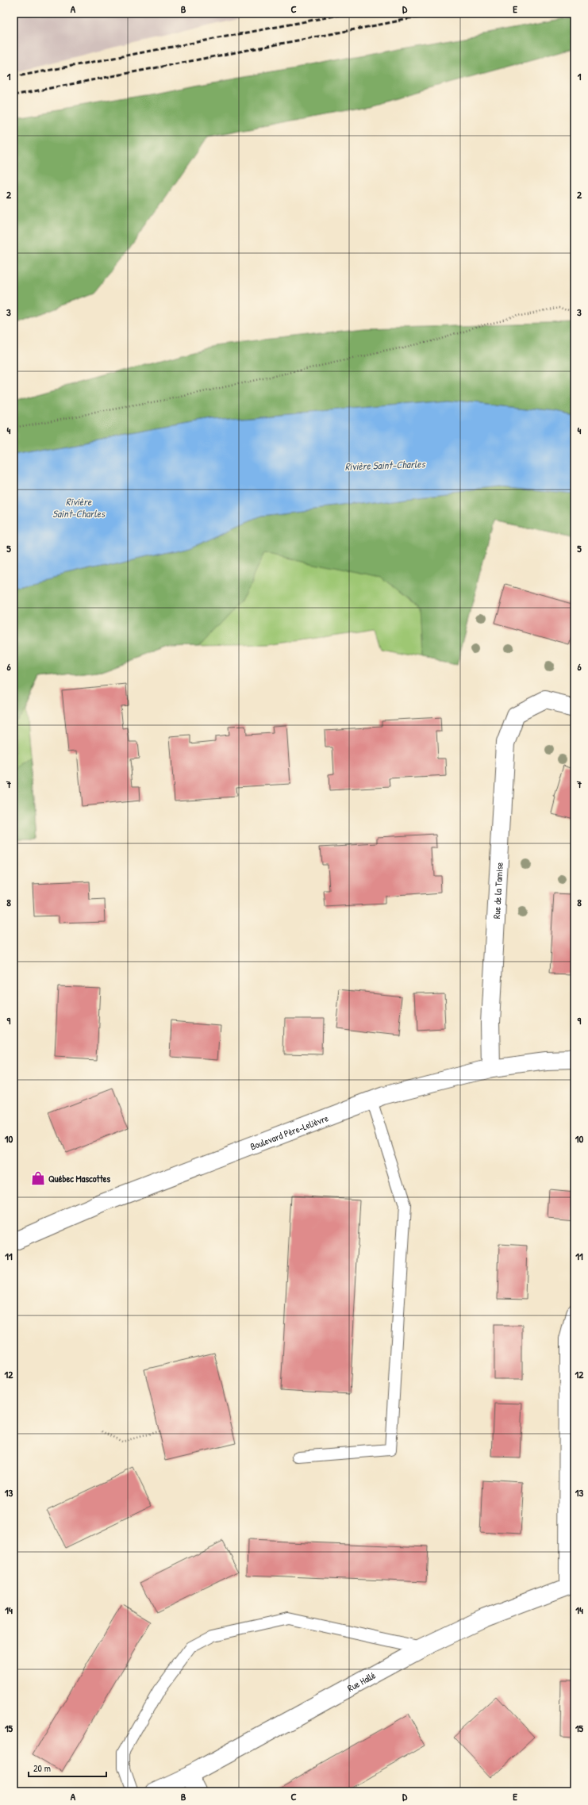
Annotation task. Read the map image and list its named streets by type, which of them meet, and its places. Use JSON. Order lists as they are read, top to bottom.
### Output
{
  "streets": {
    "street": ["Rue de la Tamise", "Boulevard Père-Lelièvre", "Rue Hallé"]
  },
  "crossings": [
    ["Rue de la Tamise", "Boulevard Père-Lelièvre"]
  ],
  "water": ["Rivière Saint-Charles"],
  "places": {
    "shop": ["Québec Mascottes"]
  },
  "scale_bar": "20 m",
  "grid": {
    "columns": [
      "A",
      "B",
      "C",
      "D",
      "E"
    ],
    "rows": [
      "1",
      "2",
      "3",
      "4",
      "5",
      "6",
      "7",
      "8",
      "9",
      "10",
      "11",
      "12",
      "13",
      "14",
      "15"
    ]
  }
}
